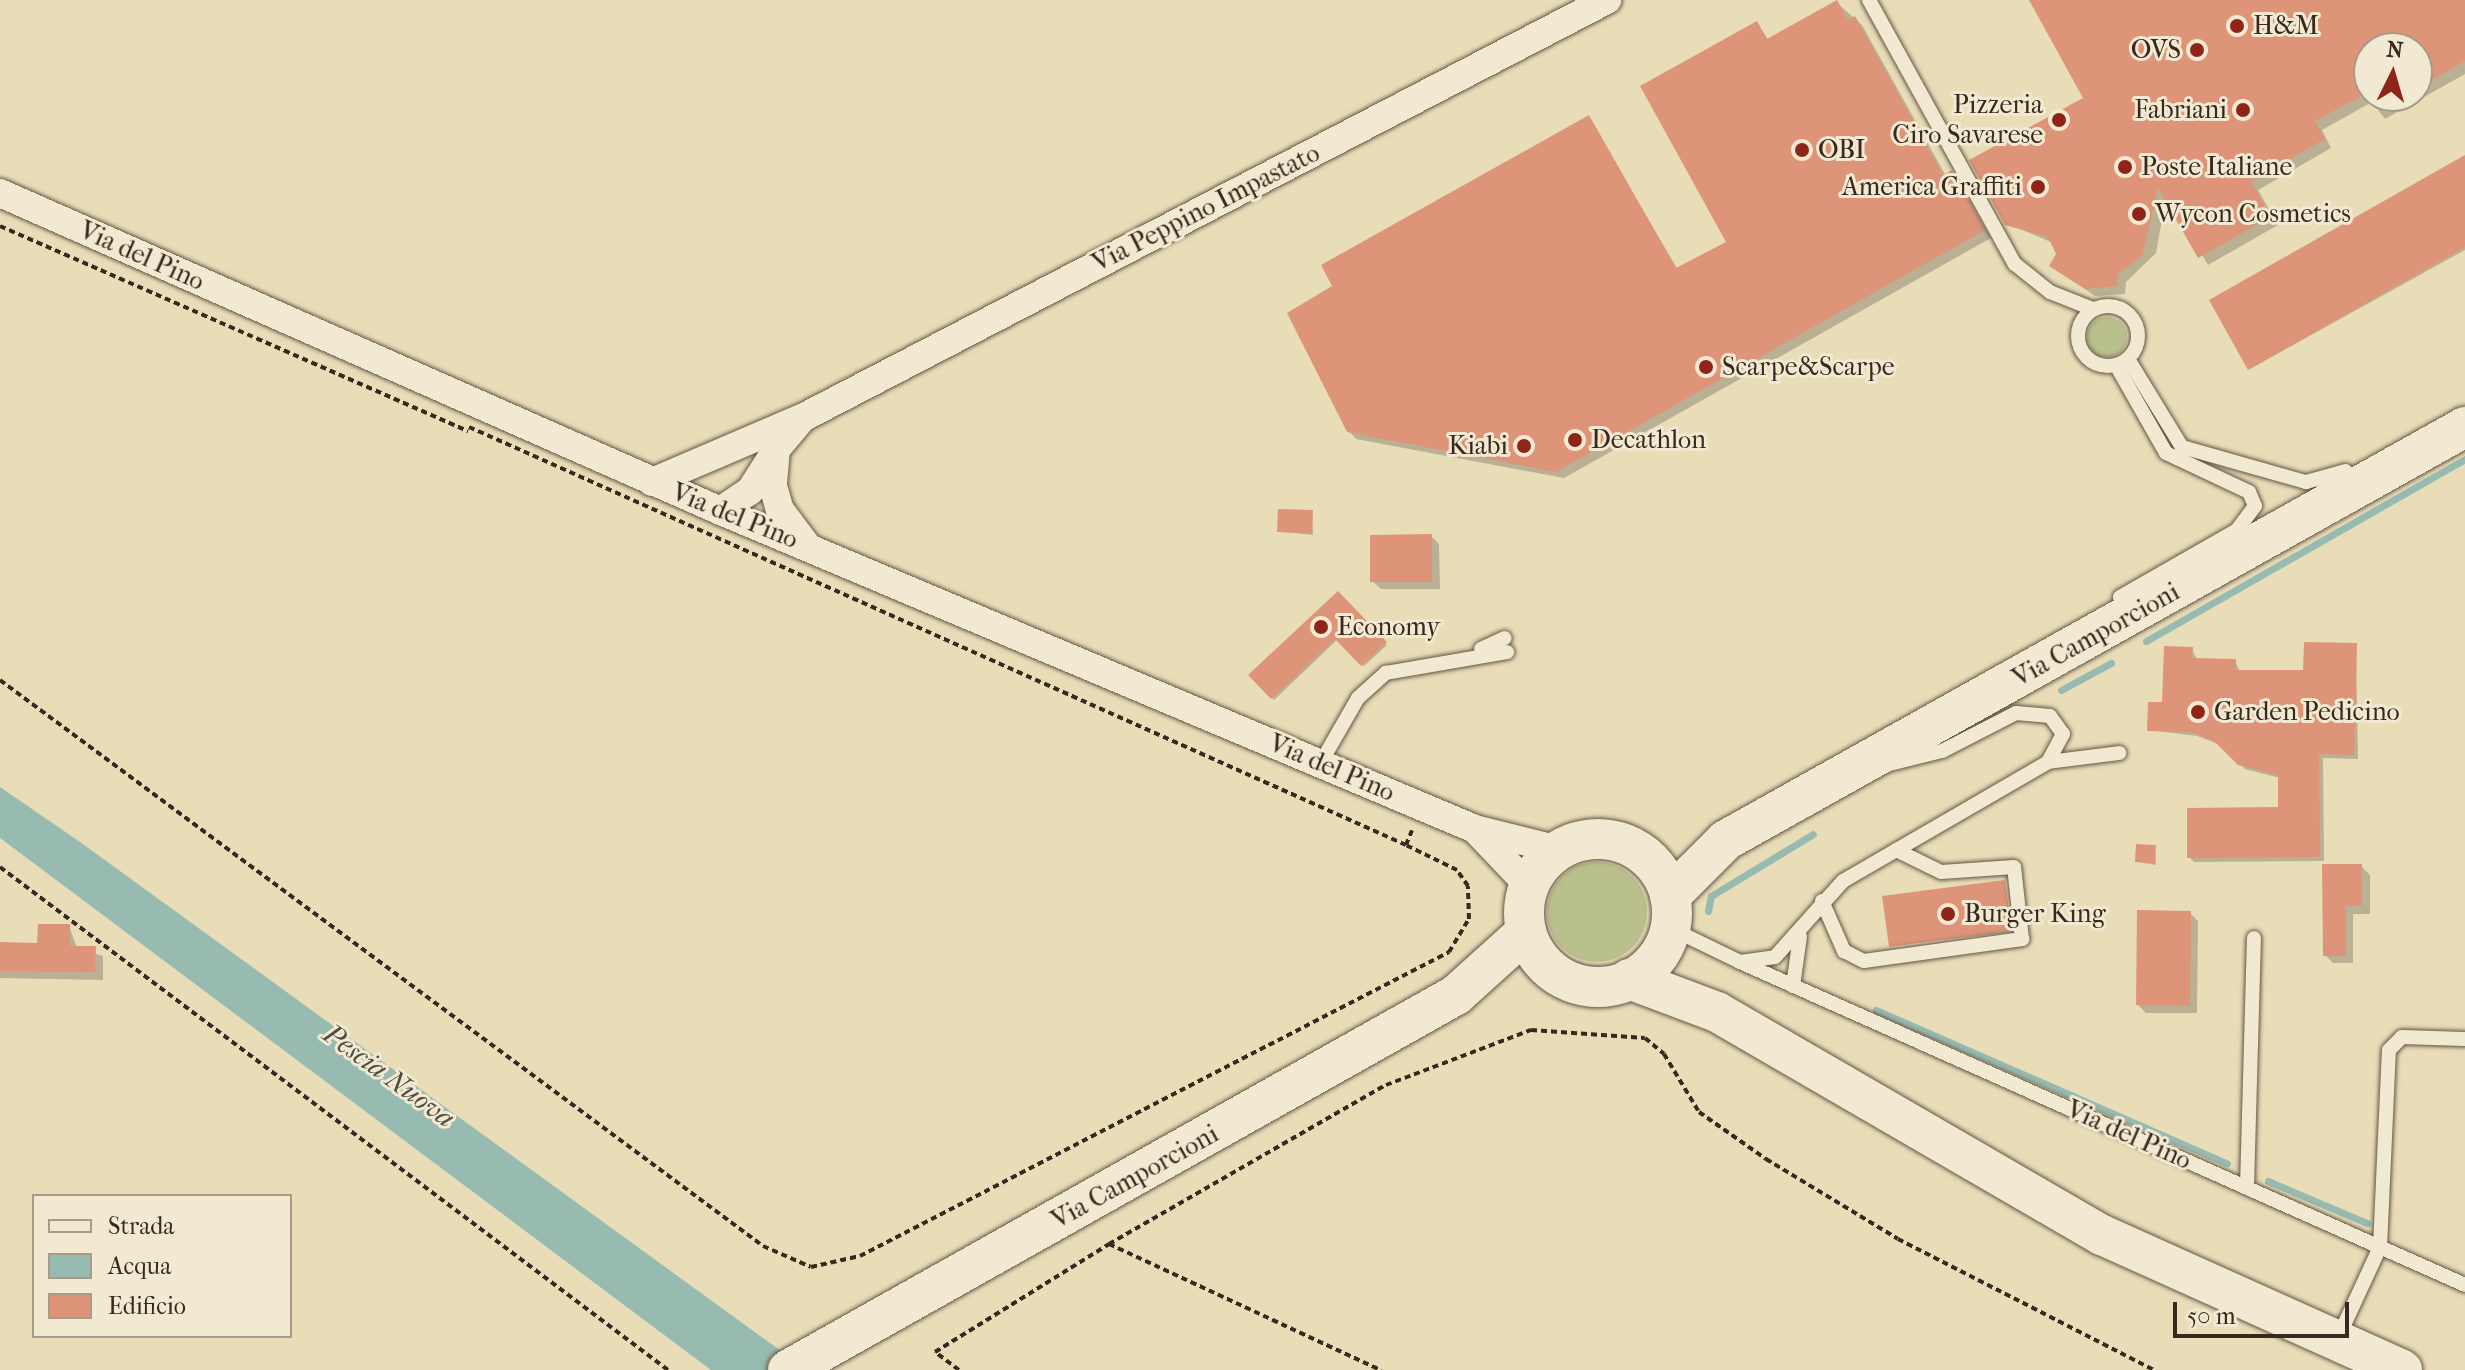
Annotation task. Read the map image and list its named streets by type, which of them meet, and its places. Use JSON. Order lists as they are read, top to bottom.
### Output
{
  "streets": {
    "main road": ["Via Camporcioni"],
    "street": ["Via Peppino Impastato", "Via del Pino"]
  },
  "crossings": [
    ["Via Peppino Impastato", "Via del Pino"],
    ["Via del Pino", "Via Camporcioni"]
  ],
  "water": ["Pescia Nuova"],
  "places": [
    "H&M",
    "OVS",
    "Fabriani",
    "Pizzeria Ciro Savarese",
    "OBI",
    "Poste Italiane",
    "America Graffiti",
    "Wycon Cosmetics",
    "Scarpe&Scarpe",
    "Decathlon",
    "Kiabi",
    "Economy",
    "Garden Pedicino",
    "Burger King"
  ],
  "legend": ["Strada", "Acqua", "Edificio"],
  "scale_bar": "50 m",
  "north": "top"
}
